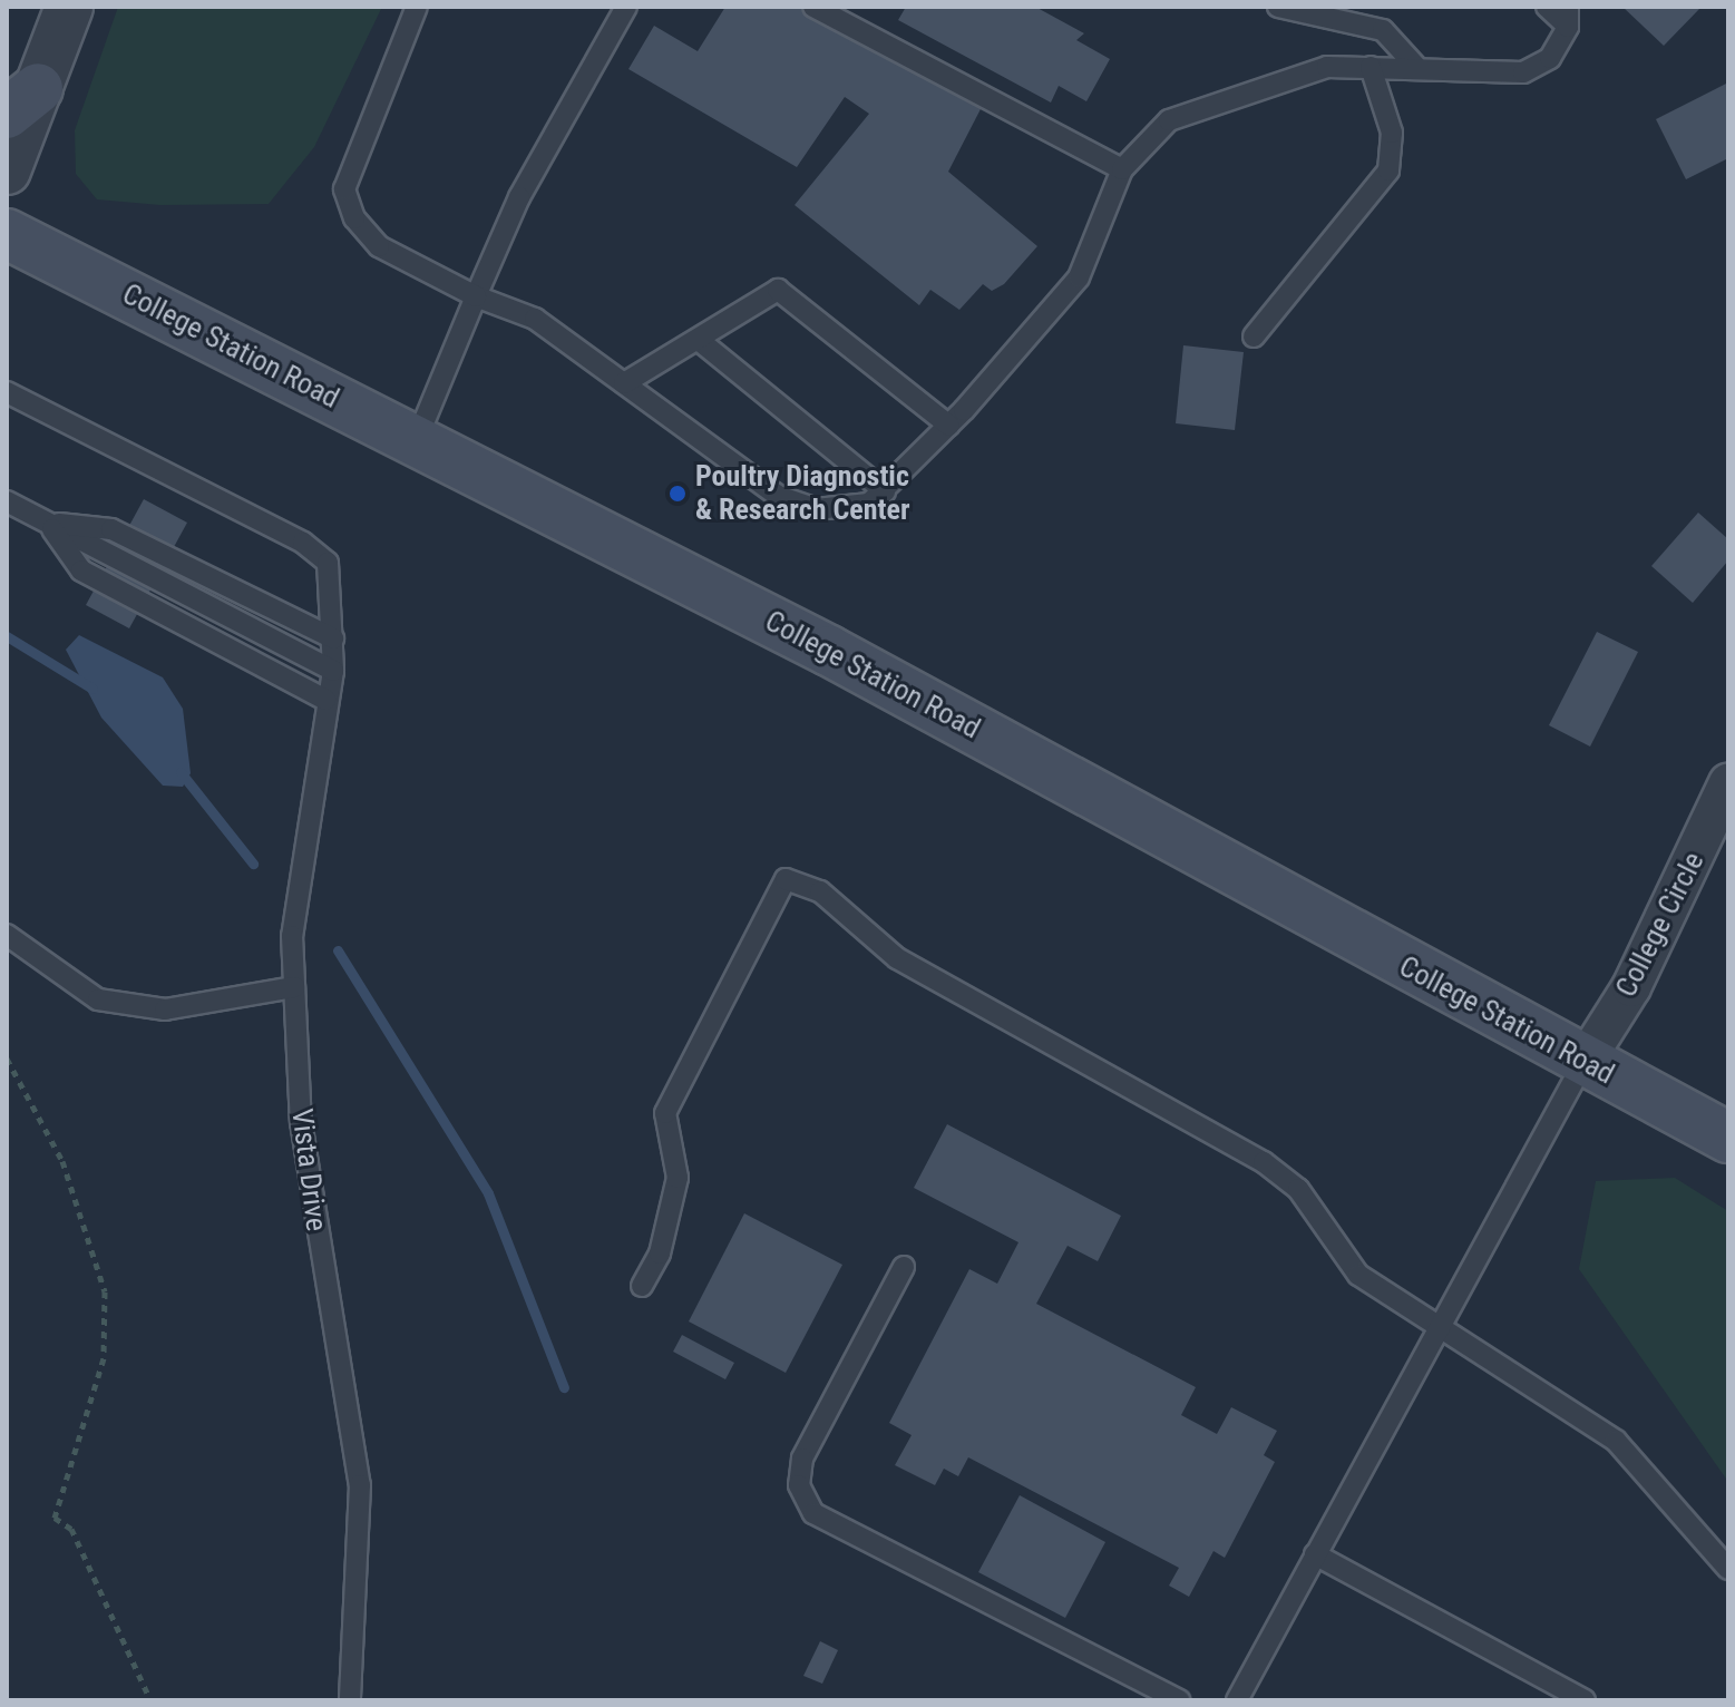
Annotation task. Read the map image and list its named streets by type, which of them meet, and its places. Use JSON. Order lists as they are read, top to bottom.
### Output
{
  "streets": {
    "main road": ["College Station Road"],
    "street": ["College Circle"],
    "lane": ["Vista Drive"]
  },
  "crossings": [
    ["College Station Road", "College Circle"]
  ],
  "places": ["Poultry Diagnostic & Research Center"]
}
